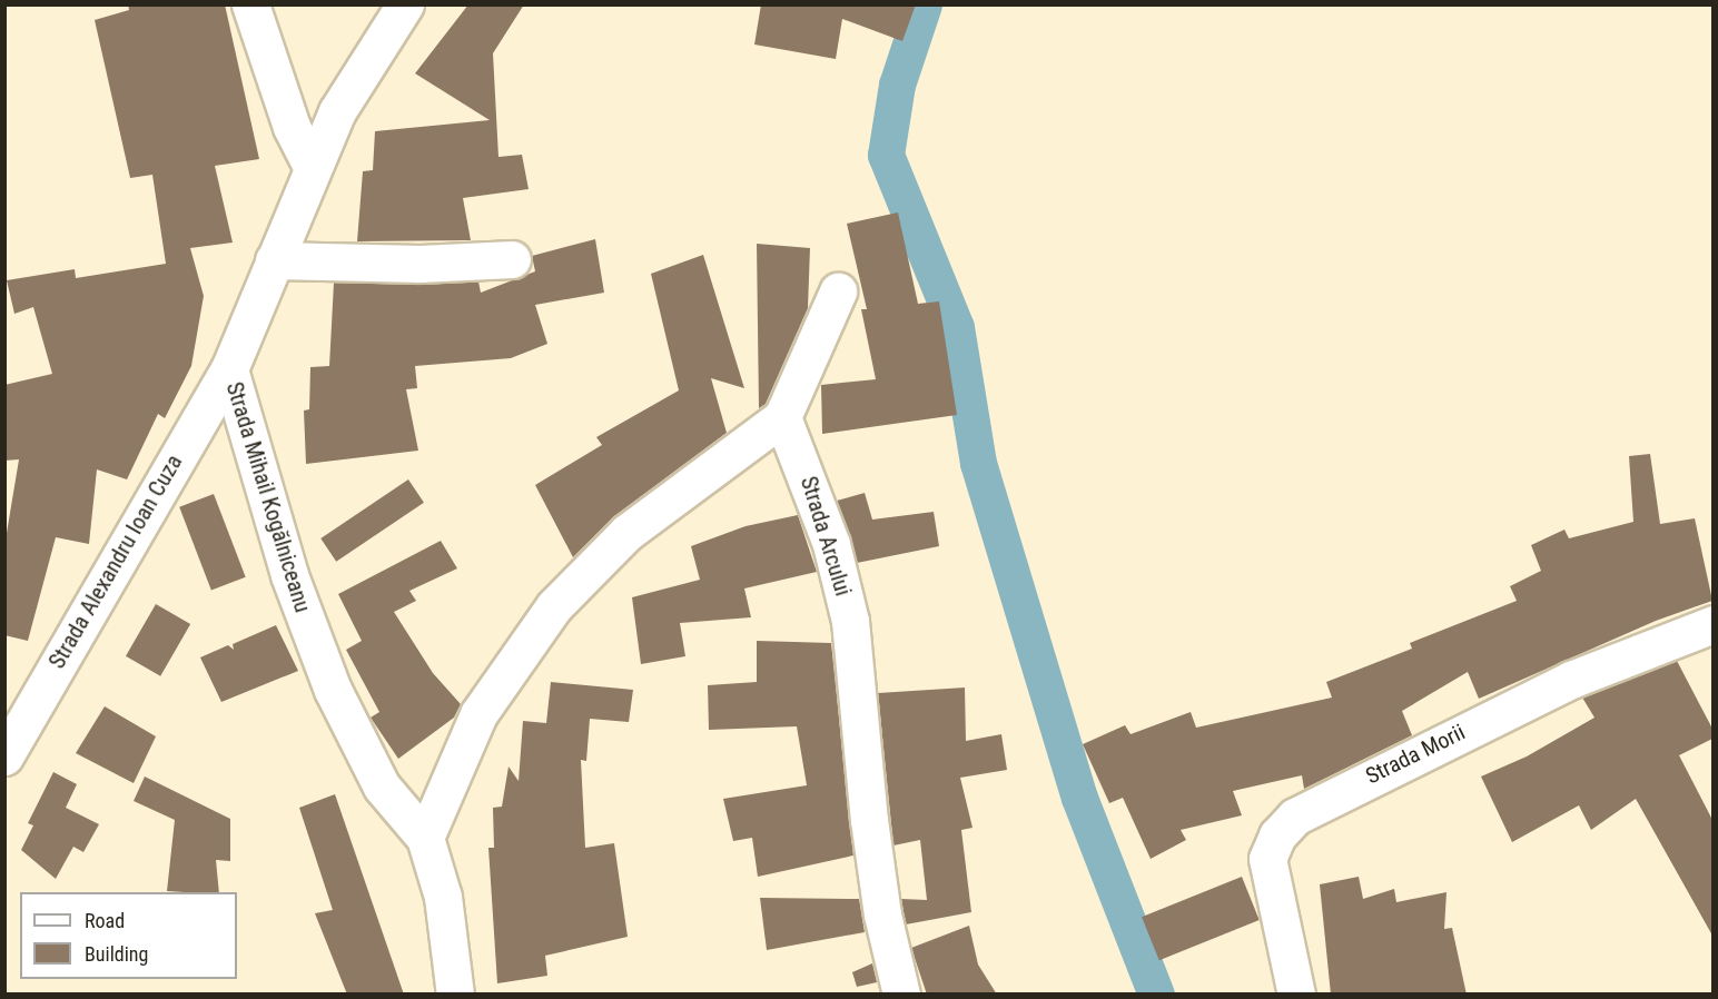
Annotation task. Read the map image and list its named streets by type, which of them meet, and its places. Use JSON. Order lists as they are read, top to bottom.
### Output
{
  "streets": {
    "street": [
      "Strada Mihail Kogălniceanu",
      "Strada Arcului",
      "Strada Alexandru Ioan Cuza",
      "Strada Morii"
    ]
  },
  "crossings": [
    ["Strada Mihail Kogălniceanu", "Strada Alexandru Ioan Cuza"]
  ],
  "legend": ["Road", "Building"]
}
